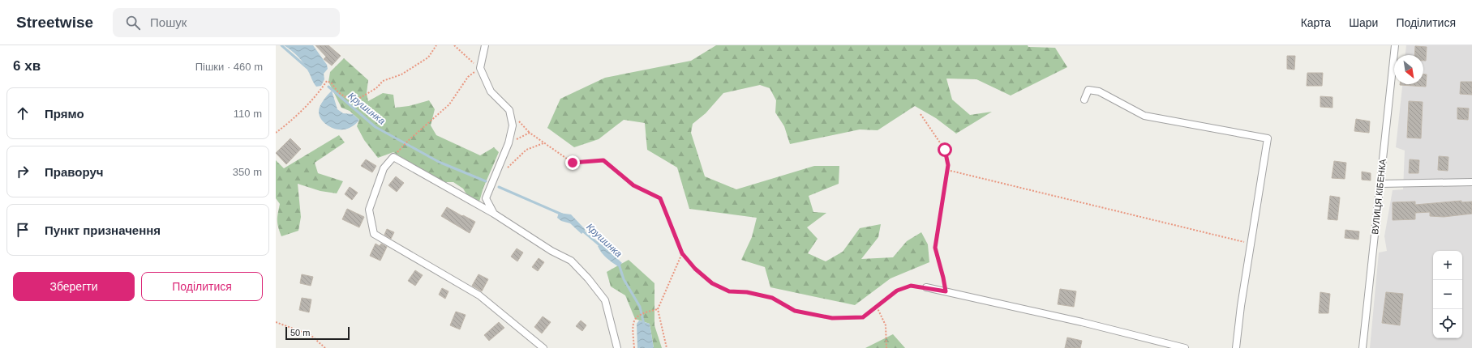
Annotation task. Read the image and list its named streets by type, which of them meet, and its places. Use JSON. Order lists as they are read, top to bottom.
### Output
{
  "streets": {
    "street": ["ВУЛИЦЯ КІБЕНКА"]
  },
  "water": ["Крушинка"],
  "scale_bar": "50 m",
  "north": "bottom right",
  "page": {
    "header": "Streetwise",
    "search": "Пошук",
    "nav": ["Карта", "Шари", "Поділитися"],
    "heading": ["6 хв", "Пішки · 460 m"],
    "list": [
      ["Прямо", "110 m"],
      ["Праворуч", "350 m"],
      "Пункт призначення"
    ],
    "map_buttons": ["+", "−"],
    "buttons": ["Зберегти", "Поділитися"],
    "scale": "50 m"
  }
}
